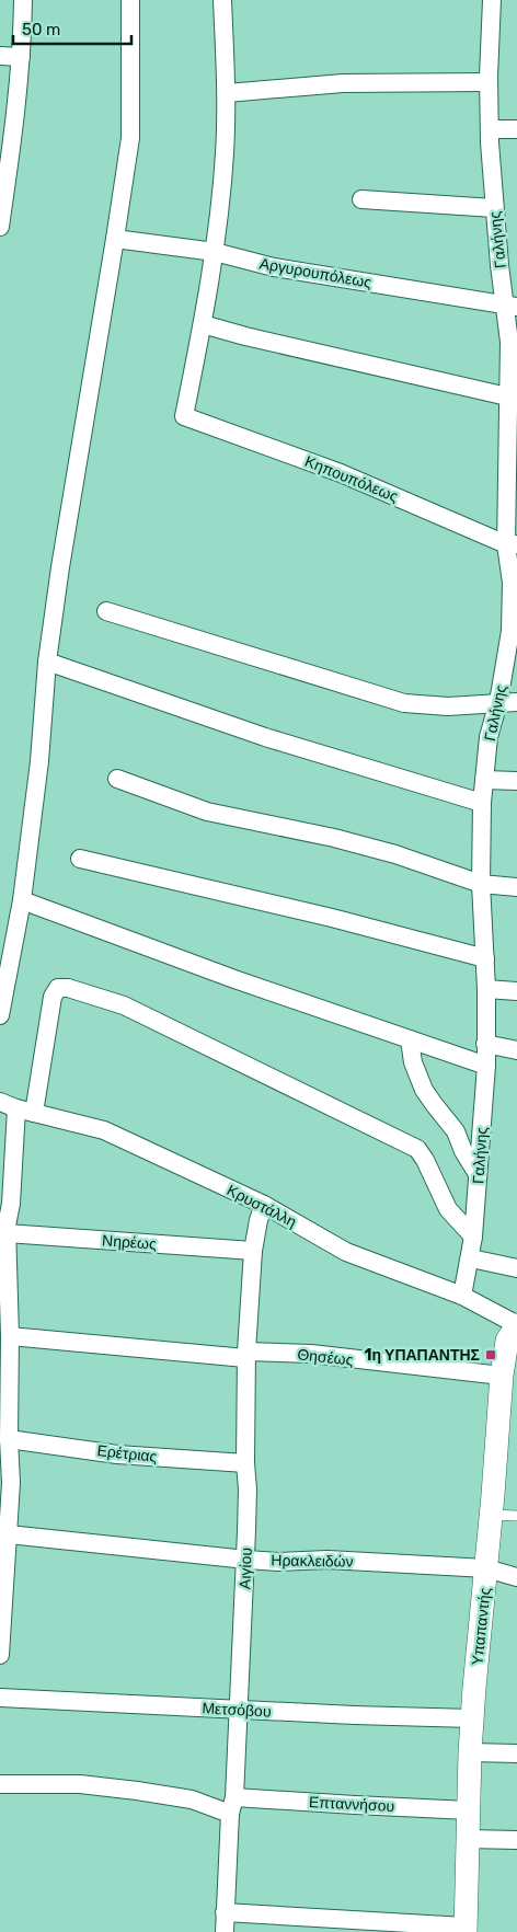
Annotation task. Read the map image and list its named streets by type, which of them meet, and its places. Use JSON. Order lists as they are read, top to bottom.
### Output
{
  "streets": {
    "street": [
      "Γαλήνης",
      "Αργυρουπόλεως",
      "Κηπουπόλεως",
      "Κρυστάλλη",
      "Νηρέως",
      "Θησέως",
      "Ερέτριας",
      "Ηρακλειδών",
      "Αιγίου",
      "Υπαπαντής",
      "Μετσόβου",
      "Επταννήσου"
    ]
  },
  "crossings": [
    ["Γαλήνης", "Αργυρουπόλεως"],
    ["Γαλήνης", "Κηπουπόλεως"],
    ["Γαλήνης", "Κρυστάλλη"],
    ["Κρυστάλλη", "Αιγίου"],
    ["Κρυστάλλη", "Υπαπαντής"],
    ["Νηρέως", "Αιγίου"],
    ["Θησέως", "Αιγίου"],
    ["Θησέως", "Υπαπαντής"],
    ["Ερέτριας", "Αιγίου"],
    ["Ηρακλειδών", "Αιγίου"],
    ["Ηρακλειδών", "Υπαπαντής"],
    ["Αιγίου", "Μετσόβου"],
    ["Αιγίου", "Επταννήσου"],
    ["Υπαπαντής", "Μετσόβου"],
    ["Υπαπαντής", "Επταννήσου"]
  ],
  "places": {
    "transit": ["1η ΥΠΑΠΑΝΤΗΣ"]
  },
  "scale_bar": "50 m"
}
